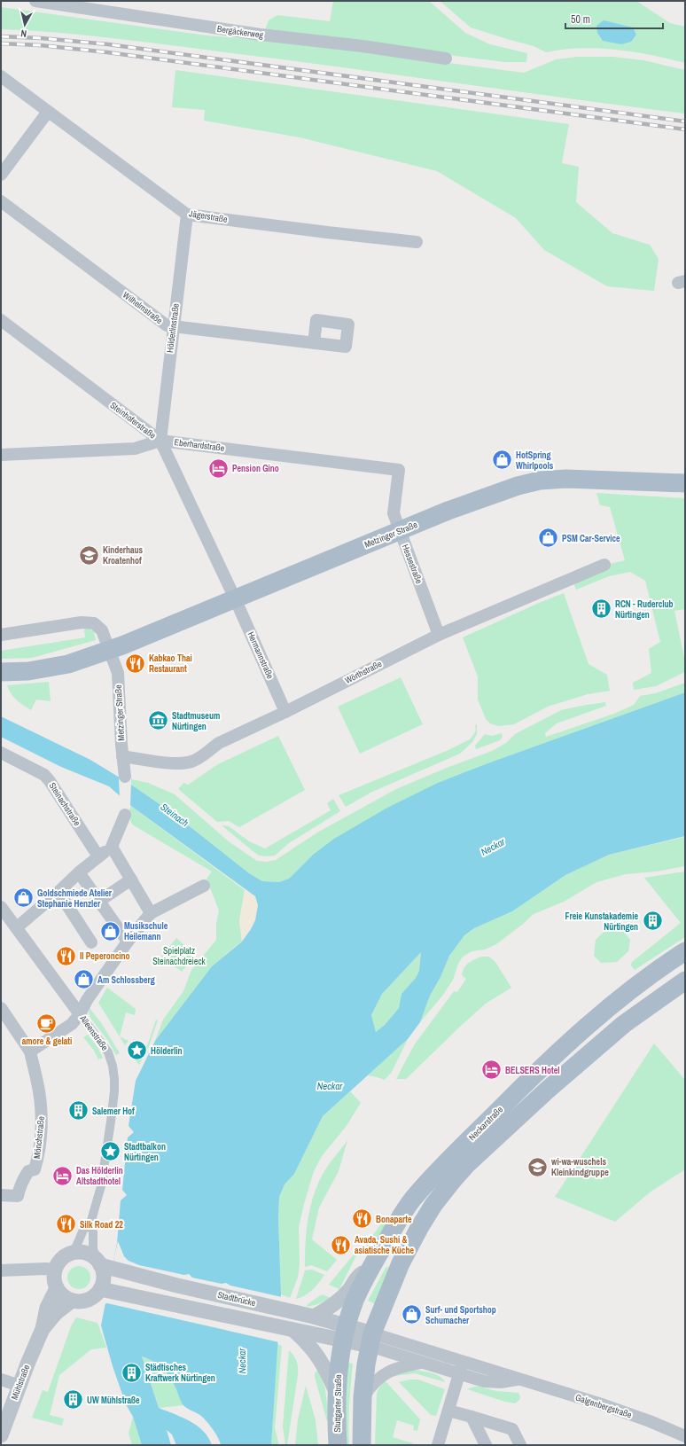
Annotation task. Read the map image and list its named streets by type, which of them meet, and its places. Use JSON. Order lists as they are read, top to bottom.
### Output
{
  "streets": {
    "main road": ["Metzinger Straße", "Neckarstraße", "Stuttgarter Straße"],
    "street": [
      "Bergäckerweg",
      "Jägerstraße",
      "Wilhelmstraße",
      "Hölderlinstraße",
      "Steinhoferstraße",
      "Eberhardstraße",
      "Hessestraße",
      "Hermannstraße",
      "Wörthstraße",
      "Steinachstraße",
      "Alleenstraße",
      "Mönchstraße",
      "Stadtbrücke",
      "Mühlstraße",
      "Galgenbergstraße"
    ]
  },
  "crossings": [
    ["Jägerstraße", "Hölderlinstraße"],
    ["Wilhelmstraße", "Hölderlinstraße"],
    ["Hölderlinstraße", "Steinhoferstraße"],
    ["Hölderlinstraße", "Eberhardstraße"],
    ["Steinhoferstraße", "Eberhardstraße"],
    ["Steinhoferstraße", "Metzinger Straße"],
    ["Steinhoferstraße", "Hermannstraße"],
    ["Eberhardstraße", "Hessestraße"],
    ["Metzinger Straße", "Hessestraße"],
    ["Metzinger Straße", "Hermannstraße"],
    ["Metzinger Straße", "Wörthstraße"],
    ["Hessestraße", "Wörthstraße"],
    ["Hermannstraße", "Wörthstraße"],
    ["Alleenstraße", "Stadtbrücke"],
    ["Alleenstraße", "Mühlstraße"],
    ["Neckarstraße", "Stadtbrücke"],
    ["Neckarstraße", "Stuttgarter Straße"],
    ["Neckarstraße", "Galgenbergstraße"],
    ["Stadtbrücke", "Mühlstraße"],
    ["Stadtbrücke", "Stuttgarter Straße"],
    ["Stadtbrücke", "Galgenbergstraße"]
  ],
  "water": ["Steinach", "Neckar"],
  "parks": ["Spielplatz Steinachdreieck"],
  "places": {
    "shop": [
      "HotSpring Whirlpools",
      "PSM Car-Service",
      "Goldschmiede Atelier Stephanie Henzler",
      "Musikschule Heilemann",
      "Am Schlossberg",
      "Surf- und Sportshop Schumacher"
    ],
    "hotel": ["Pension Gino", "BELSERS Hotel", "Das Hölderlin Altstadthotel"],
    "school or university": ["Kinderhaus Kroatenhof", "wi-wa-wuschels Kleinkindgruppe"],
    "building": [
      "RCN - Ruderclub Nürtingen",
      "Freie Kunstakademie Nürtingen",
      "Salemer Hof",
      "Städtisches Kraftwerk Nürtingen",
      "UW Mühlstraße"
    ],
    "restaurant": [
      "Kabkao Thai Restaurant",
      "Il Peperoncino",
      "Bonaparte",
      "Silk Road 22",
      "Avada, Sushi & asiatische Küche"
    ],
    "museum": ["Stadtmuseum Nürtingen"],
    "cafe": ["amore & gelati"],
    "place": ["Hölderlin", "Stadtbalkon Nürtingen"]
  },
  "scale_bar": "50 m",
  "north": "bottom"
}
